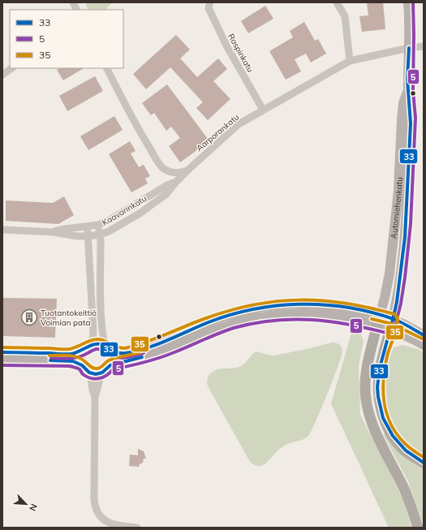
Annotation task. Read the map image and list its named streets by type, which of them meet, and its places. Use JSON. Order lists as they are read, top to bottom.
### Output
{
  "streets": {
    "main road": ["Automiehenkatu"],
    "street": ["Raspinkatu", "Aarporankatu", "Kaavarinkatu"]
  },
  "crossings": [
    ["Raspinkatu", "Aarporankatu"],
    ["Aarporankatu", "Automiehenkatu"],
    ["Aarporankatu", "Kaavarinkatu"]
  ],
  "places": {
    "building": ["Tuotantokeittiö Voimian pata"]
  },
  "lines": ["transit line 5", "transit line 33", "transit line 35"],
  "legend": ["33", "5", "35"],
  "north": "bottom right"
}
